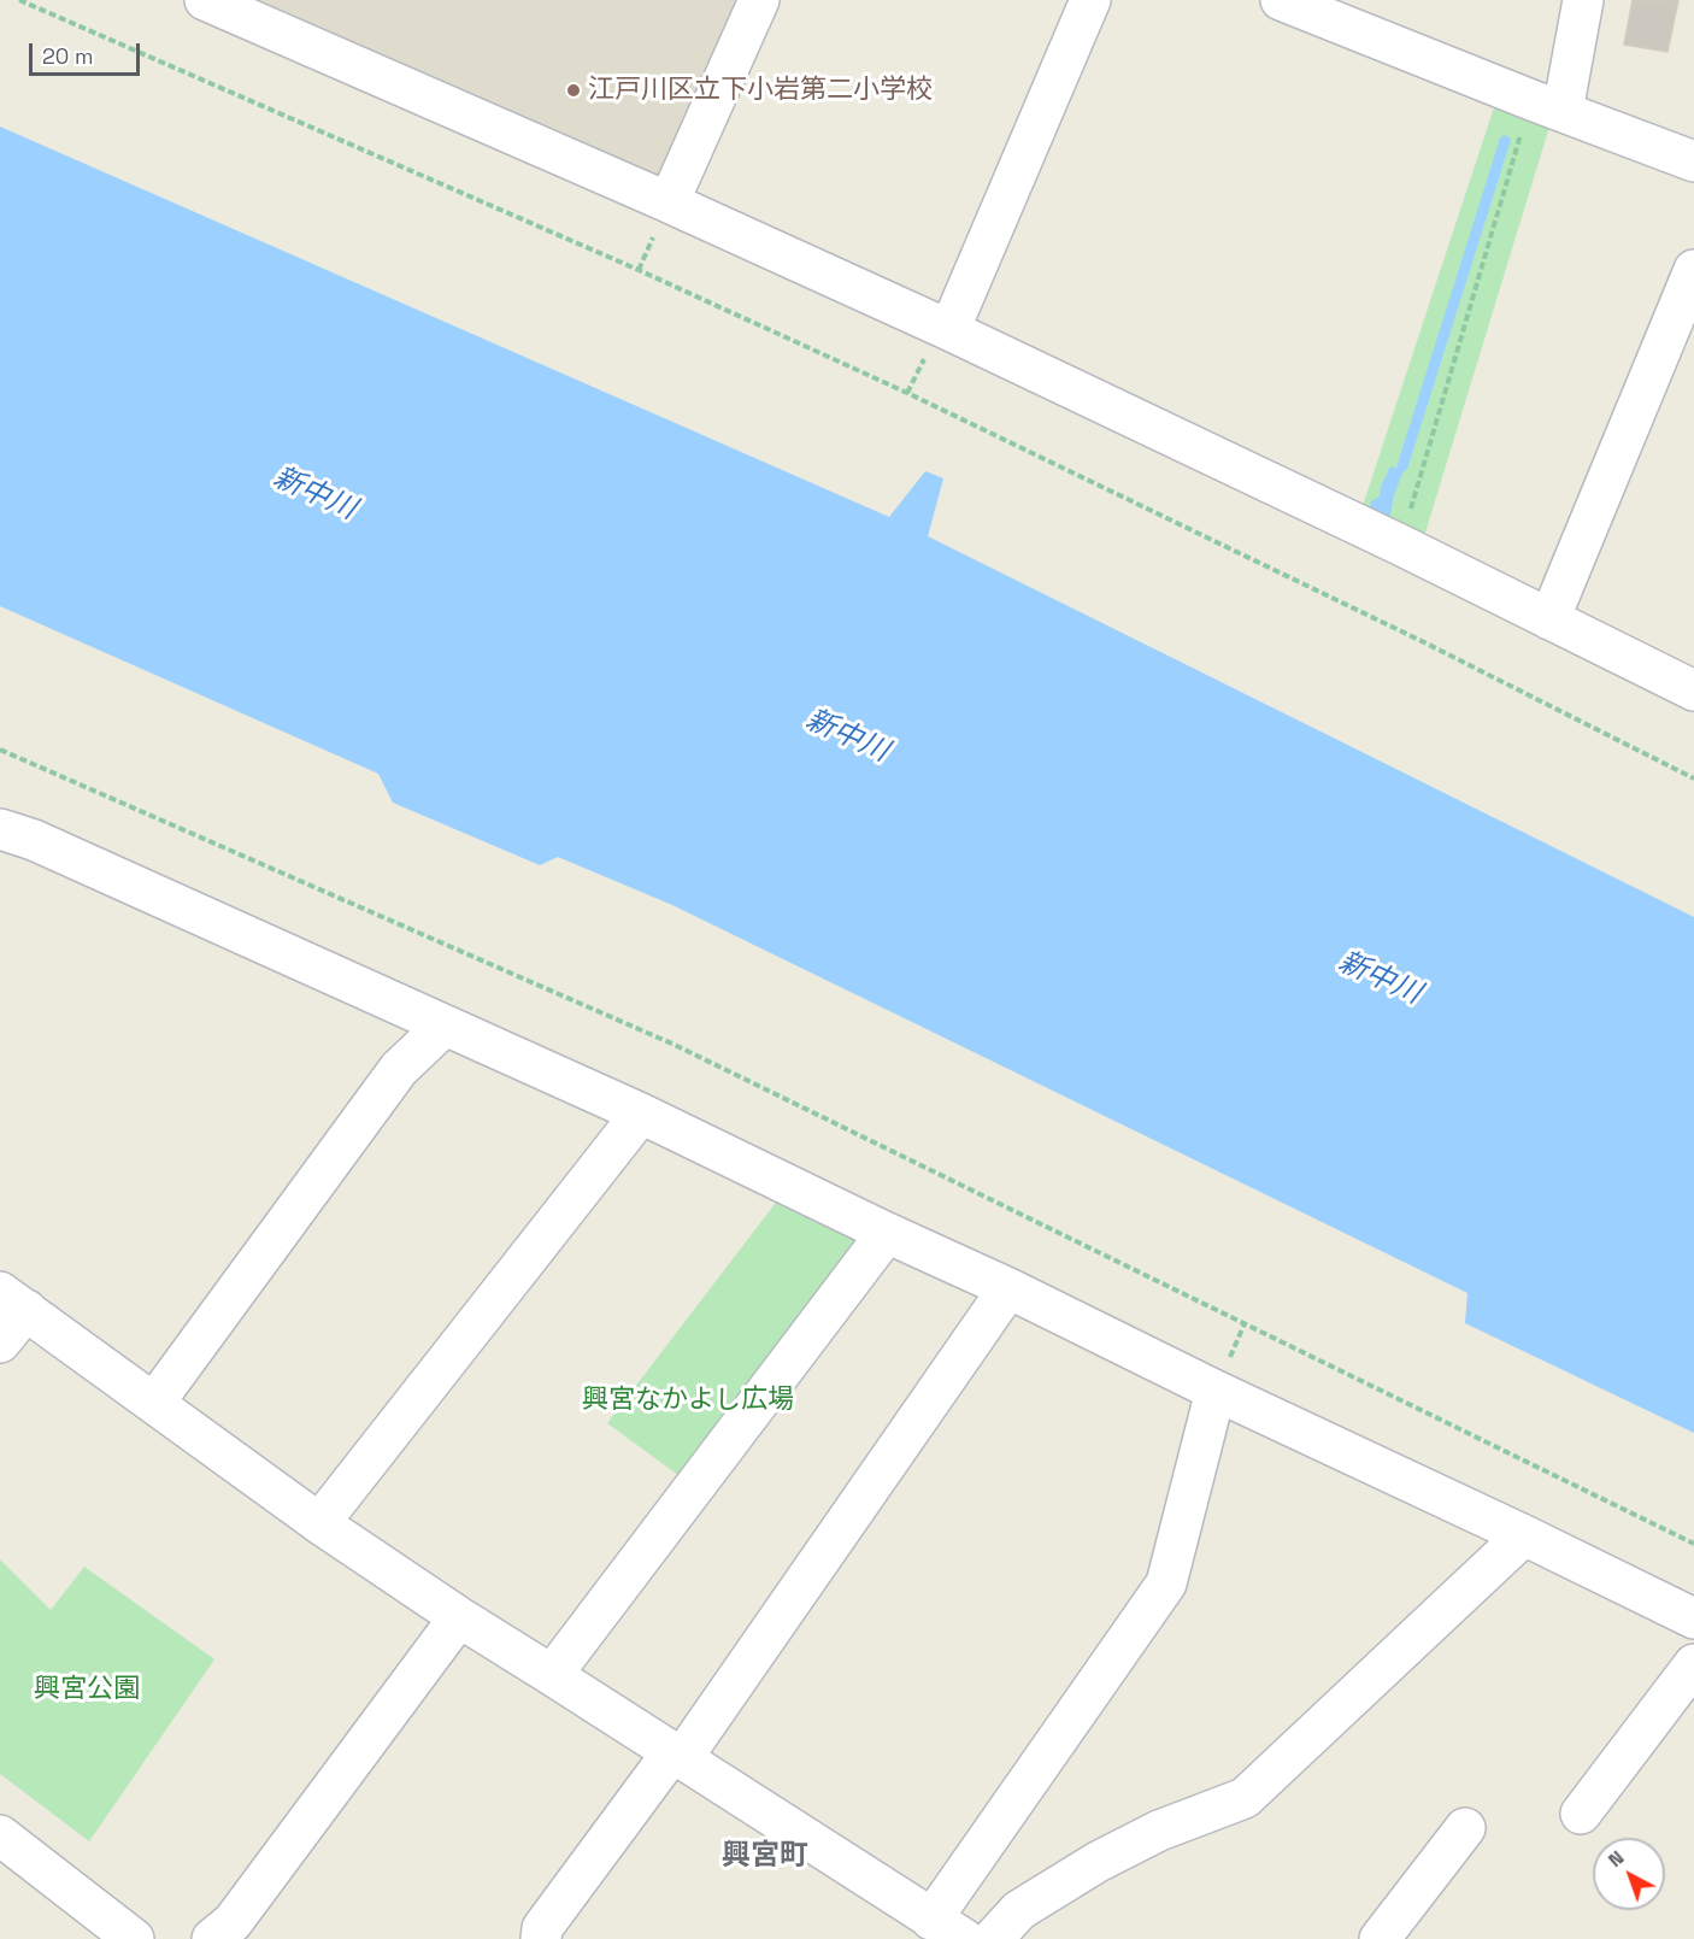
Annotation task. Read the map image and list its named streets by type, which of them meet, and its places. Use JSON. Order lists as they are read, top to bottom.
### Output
{
  "districts": ["興宮町"],
  "water": ["新中川"],
  "parks": ["興宮なかよし広場", "興宮公園"],
  "places": ["江戸川区立下小岩第二小学校"],
  "scale_bar": "20 m",
  "north": "top left"
}
